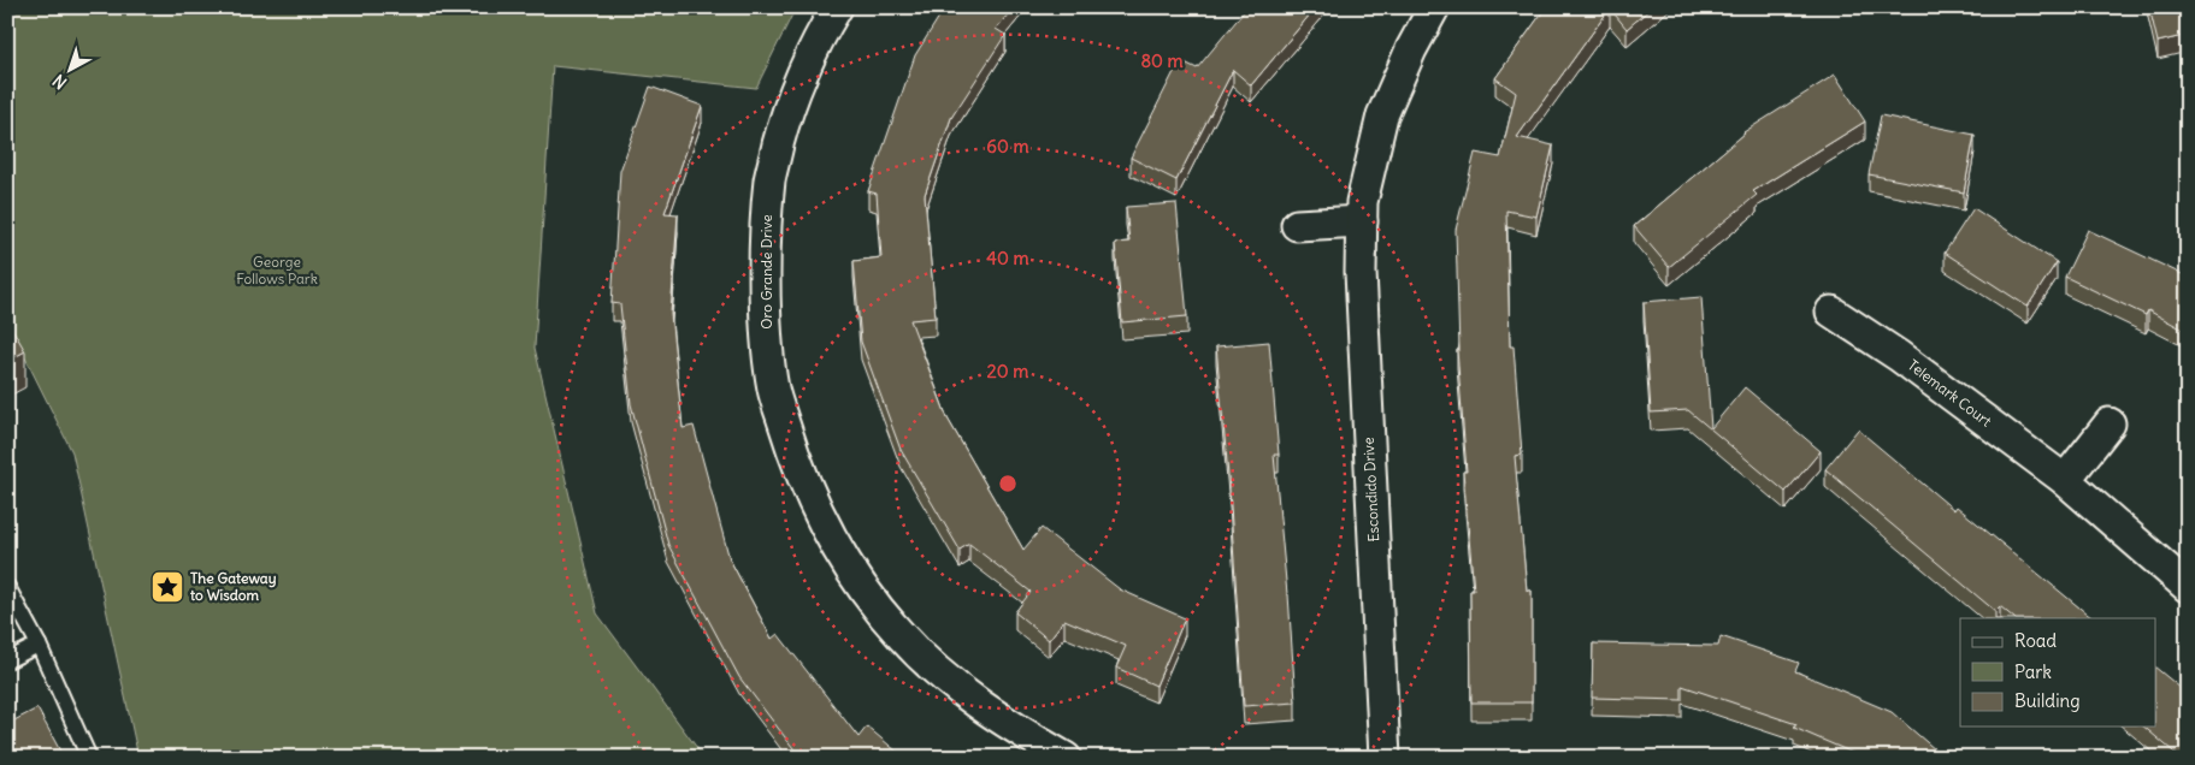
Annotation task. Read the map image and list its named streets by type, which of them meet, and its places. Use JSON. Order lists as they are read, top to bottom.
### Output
{
  "streets": {
    "street": ["Oro Grande Drive", "Telemark Court", "Escondido Drive"]
  },
  "parks": ["George Follows Park"],
  "places": {
    "place": ["The Gateway to Wisdom"]
  },
  "legend": ["Road", "Park", "Building"],
  "north": "bottom left",
  "rings": [
    "80 m",
    "60 m",
    "40 m",
    "20 m"
  ]
}
